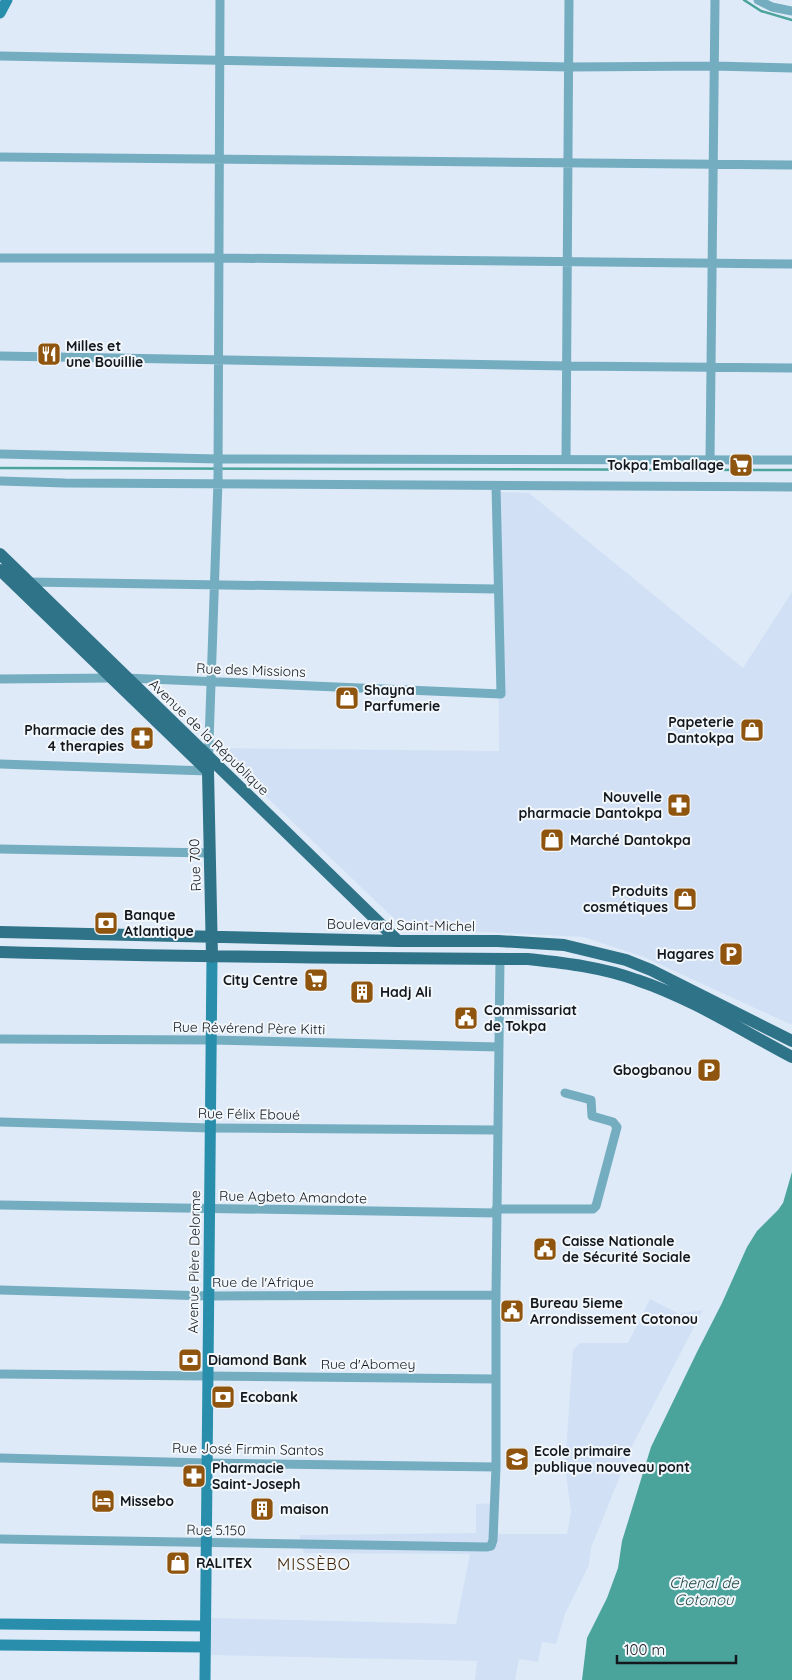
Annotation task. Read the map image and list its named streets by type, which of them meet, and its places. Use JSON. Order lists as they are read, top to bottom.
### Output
{
  "streets": {
    "main road": [
      "Avenue de la République",
      "Rue 700",
      "Boulevard Saint-Michel",
      "Avenue Pière Delorme"
    ],
    "street": [
      "Rue des Missions",
      "Rue Révérend Père Kitti",
      "Rue Félix Eboué",
      "Rue Agbeto Amandote",
      "Rue de l'Afrique",
      "Rue d'Abomey",
      "Rue José Firmin Santos",
      "Rue 5.150"
    ]
  },
  "crossings": [
    ["Rue des Missions", "Avenue de la République"],
    ["Avenue de la République", "Rue 700"],
    ["Avenue de la République", "Boulevard Saint-Michel"],
    ["Rue 700", "Boulevard Saint-Michel"],
    ["Rue 700", "Avenue Pière Delorme"],
    ["Rue Révérend Père Kitti", "Avenue Pière Delorme"],
    ["Rue Félix Eboué", "Avenue Pière Delorme"],
    ["Rue Agbeto Amandote", "Avenue Pière Delorme"],
    ["Avenue Pière Delorme", "Rue de l'Afrique"],
    ["Avenue Pière Delorme", "Rue d'Abomey"],
    ["Avenue Pière Delorme", "Rue José Firmin Santos"],
    ["Avenue Pière Delorme", "Rue 5.150"],
    ["Rue José Firmin Santos", "Rue 5.150"]
  ],
  "districts": ["MISSÈBO"],
  "water": ["Chenal de Cotonou"],
  "places": {
    "restaurant": ["Milles et une Bouillie"],
    "supermarket": ["Tokpa Emballage", "City Centre"],
    "shop": [
      "Shayna Parfumerie",
      "Papeterie Dantokpa",
      "Marché Dantokpa",
      "Produits cosmétiques",
      "RALITEX"
    ],
    "pharmacy": ["Pharmacie des 4 therapies", "Nouvelle pharmacie Dantokpa", "Pharmacie Saint-Joseph"],
    "bank": ["Banque Atlantique", "Diamond Bank", "Ecobank"],
    "parking": ["Hagares", "Gbogbanou"],
    "building": ["Hadj Ali", "maison"],
    "public building": ["Commissariat de Tokpa", "Caisse Nationale de Sécurité Sociale", "Bureau 5ieme Arrondissement Cotonou"],
    "school or university": ["Ecole primaire publique nouveau pont"],
    "hotel": ["Missebo"]
  },
  "scale_bar": "100 m"
}
